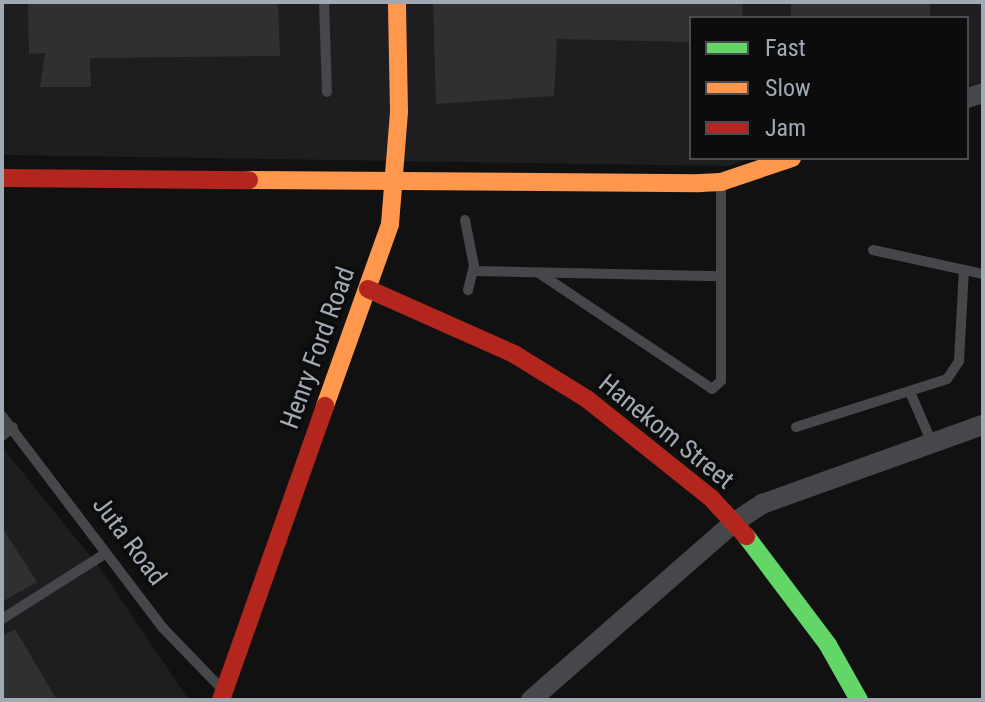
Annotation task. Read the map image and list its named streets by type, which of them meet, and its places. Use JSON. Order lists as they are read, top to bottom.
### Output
{
  "streets": {
    "street": ["Henry Ford Road", "Hanekom Street"],
    "lane": ["Juta Road"]
  },
  "crossings": [
    ["Henry Ford Road", "Hanekom Street"],
    ["Henry Ford Road", "Juta Road"]
  ],
  "legend": ["Fast", "Slow", "Jam"]
}
